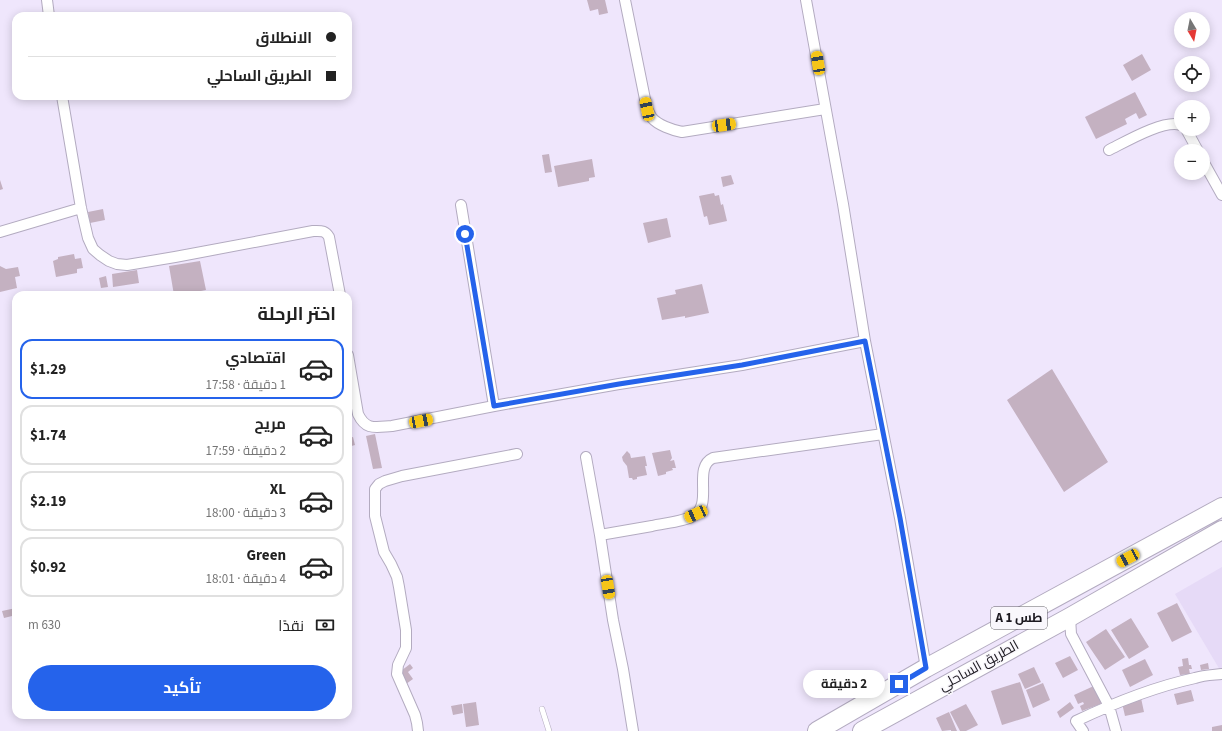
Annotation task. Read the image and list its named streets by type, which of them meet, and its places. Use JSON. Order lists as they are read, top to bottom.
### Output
{
  "streets": {
    "highway": ["A 1 طس", "الطريق الساحلي"]
  },
  "north": "bottom",
  "page": {
    "map_buttons": ["+", "−"],
    "banner": ["الانطلاق", "الطريق الساحلي"],
    "heading": "اختر الرحلة",
    "list": [
      {
        "name": "اقتصادي",
        "note": "1 دقيقة · 17:58",
        "value": "$1.29"
      },
      {
        "name": "مريح",
        "note": "2 دقيقة · 17:59",
        "value": "$1.74"
      },
      {
        "name": "XL",
        "note": "3 دقيقة · 18:00",
        "value": "$2.19"
      },
      {
        "name": "Green",
        "note": "4 دقيقة · 18:01",
        "value": "$0.92"
      }
    ],
    "pay": ["نقدًا", "630 m"],
    "buttons": "تأكيد",
    "bubble": "2 دقيقة"
  }
}
